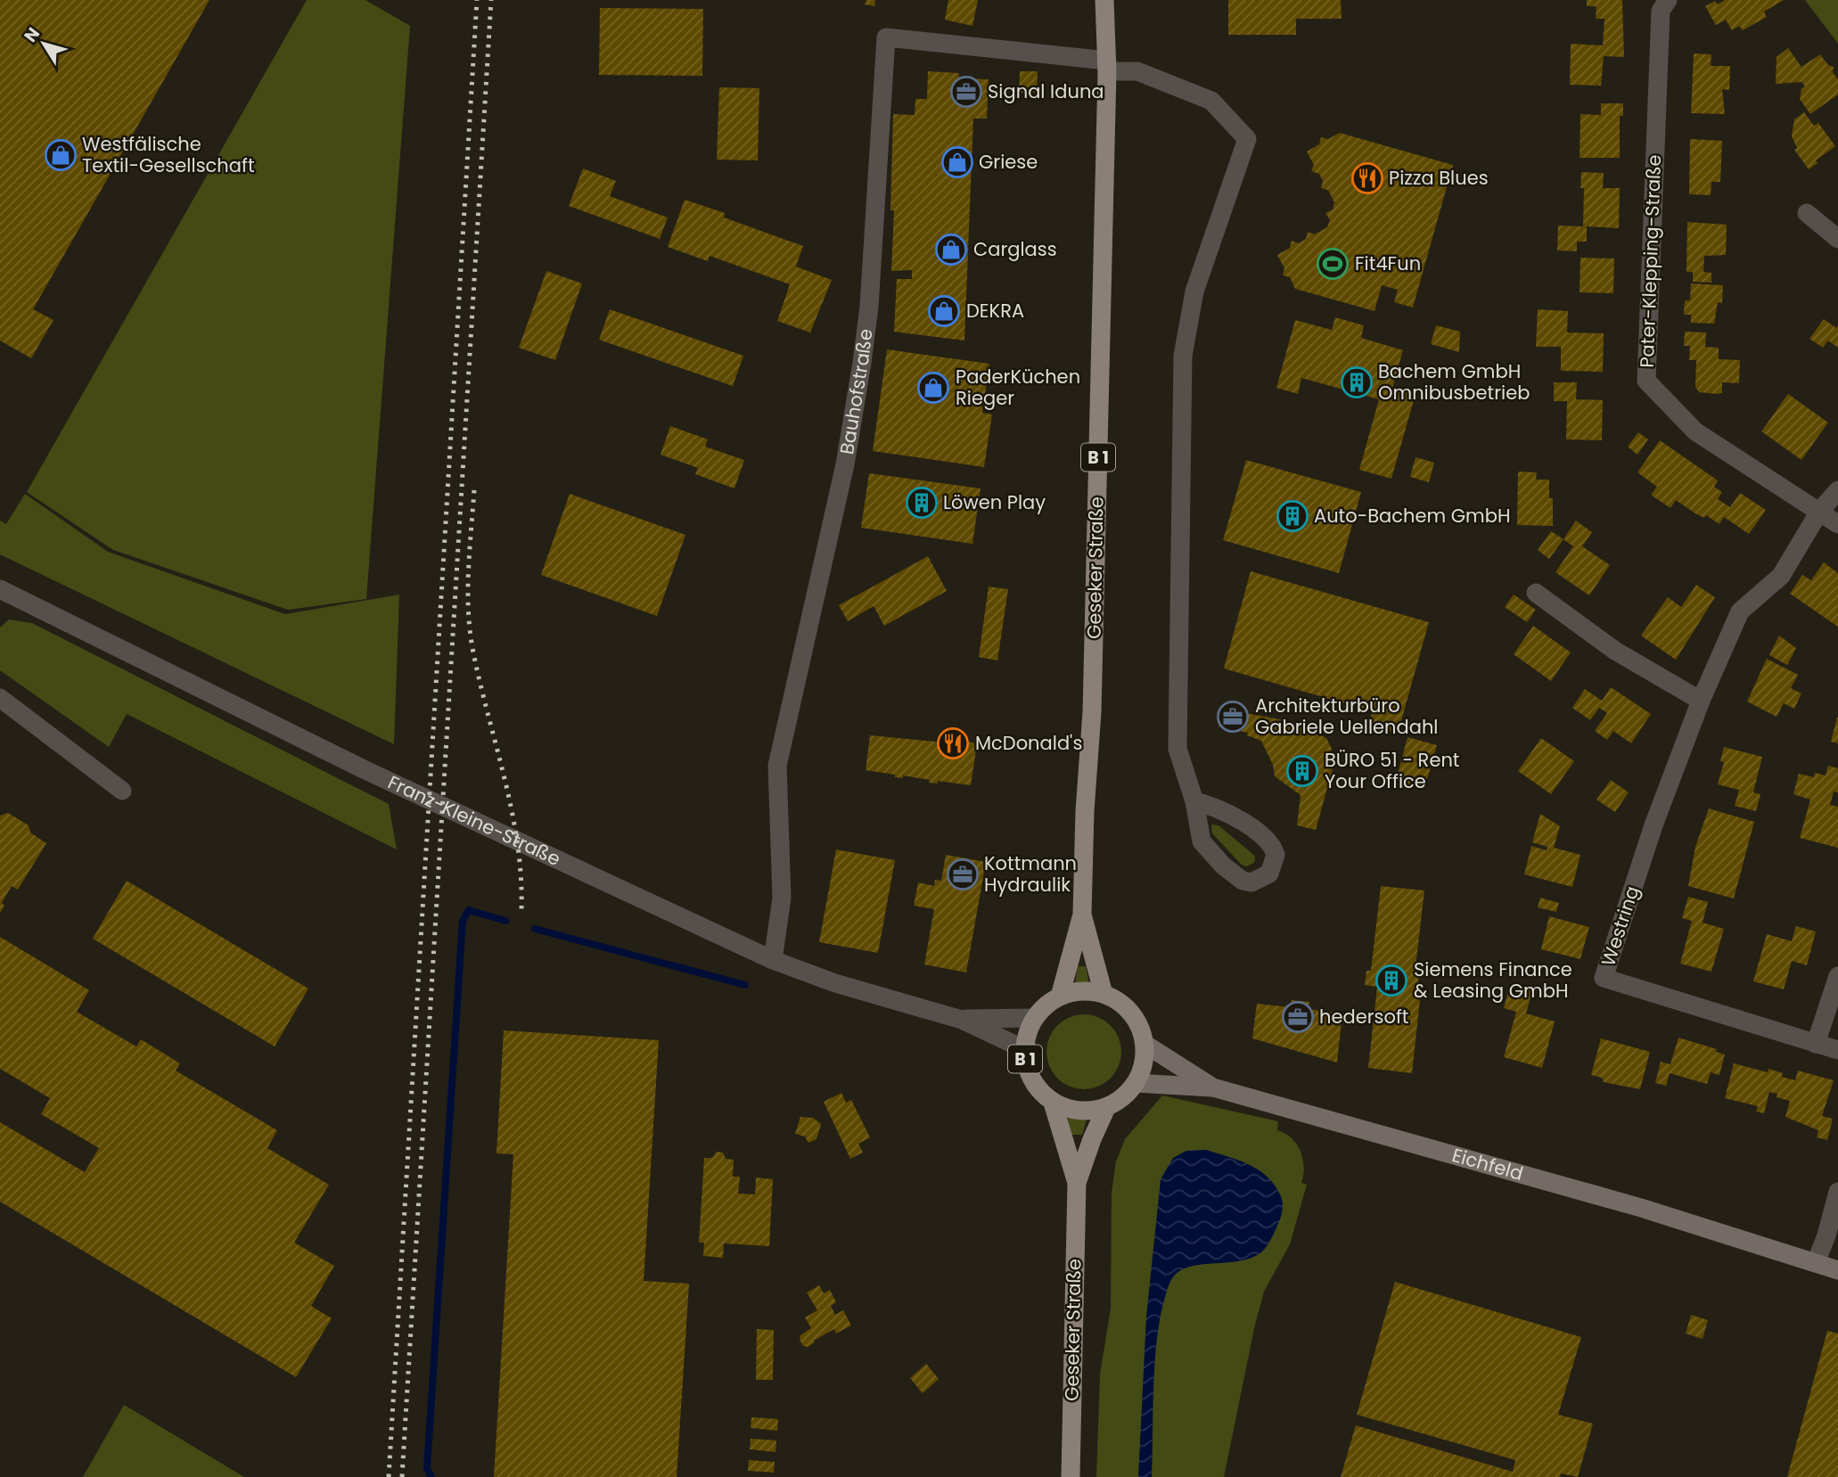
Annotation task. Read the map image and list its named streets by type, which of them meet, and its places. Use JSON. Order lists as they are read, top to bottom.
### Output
{
  "streets": {
    "main road": ["B 1", "Geseker Straße", "Eichfeld"],
    "street": [
      "Pater-Klepping-Straße",
      "Bauhofstraße",
      "Franz-Kleine-Straße",
      "Westring"
    ]
  },
  "crossings": [
    ["Pater-Klepping-Straße", "Westring"],
    ["Bauhofstraße", "Geseker Straße"],
    ["Bauhofstraße", "Franz-Kleine-Straße"],
    ["B 1", "Geseker Straße"],
    ["B 1", "Franz-Kleine-Straße"],
    ["B 1", "Eichfeld"],
    ["Geseker Straße", "Franz-Kleine-Straße"],
    ["Geseker Straße", "Eichfeld"],
    ["Franz-Kleine-Straße", "Eichfeld"]
  ],
  "places": {
    "office": [
      "Signal Iduna",
      "Architekturbüro Gabriele Uellendahl",
      "Kottmann Hydraulik",
      "hedersoft"
    ],
    "shop": [
      "Westfälische Textil-Gesellschaft",
      "Griese",
      "Carglass",
      "DEKRA",
      "PaderKüchen Rieger"
    ],
    "restaurant": ["Pizza Blues", "McDonald's"],
    "sports": ["Fit4Fun"],
    "building": [
      "Bachem GmbH Omnibusbetrieb",
      "Löwen Play",
      "Auto-Bachem GmbH",
      "BÜRO 51 - Rent Your Office",
      "Siemens Finance & Leasing GmbH"
    ]
  },
  "north": "top left"
}
